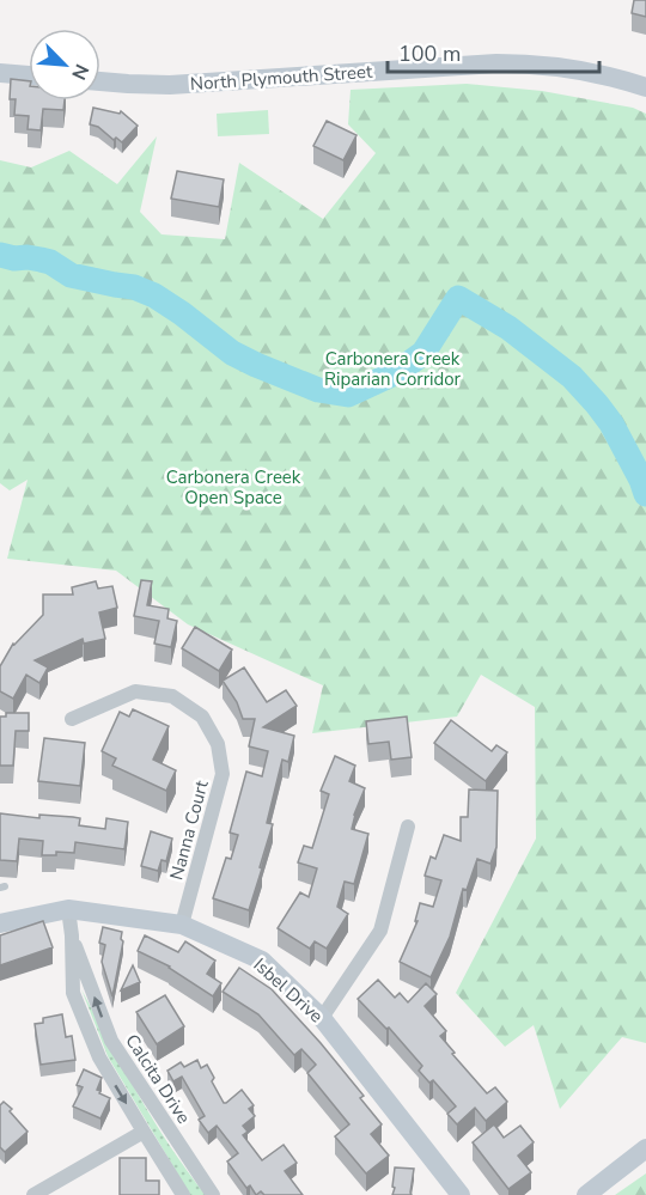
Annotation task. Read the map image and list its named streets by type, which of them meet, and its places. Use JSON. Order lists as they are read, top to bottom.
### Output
{
  "streets": {
    "street": [
      "North Plymouth Street",
      "Nanna Court",
      "Isbel Drive",
      "Calcita Drive"
    ]
  },
  "crossings": [
    ["Nanna Court", "Isbel Drive"],
    ["Isbel Drive", "Calcita Drive"]
  ],
  "parks": ["Carbonera Creek Riparian Corridor", "Carbonera Creek Open Space"],
  "scale_bar": "100 m",
  "north": "bottom right"
}
